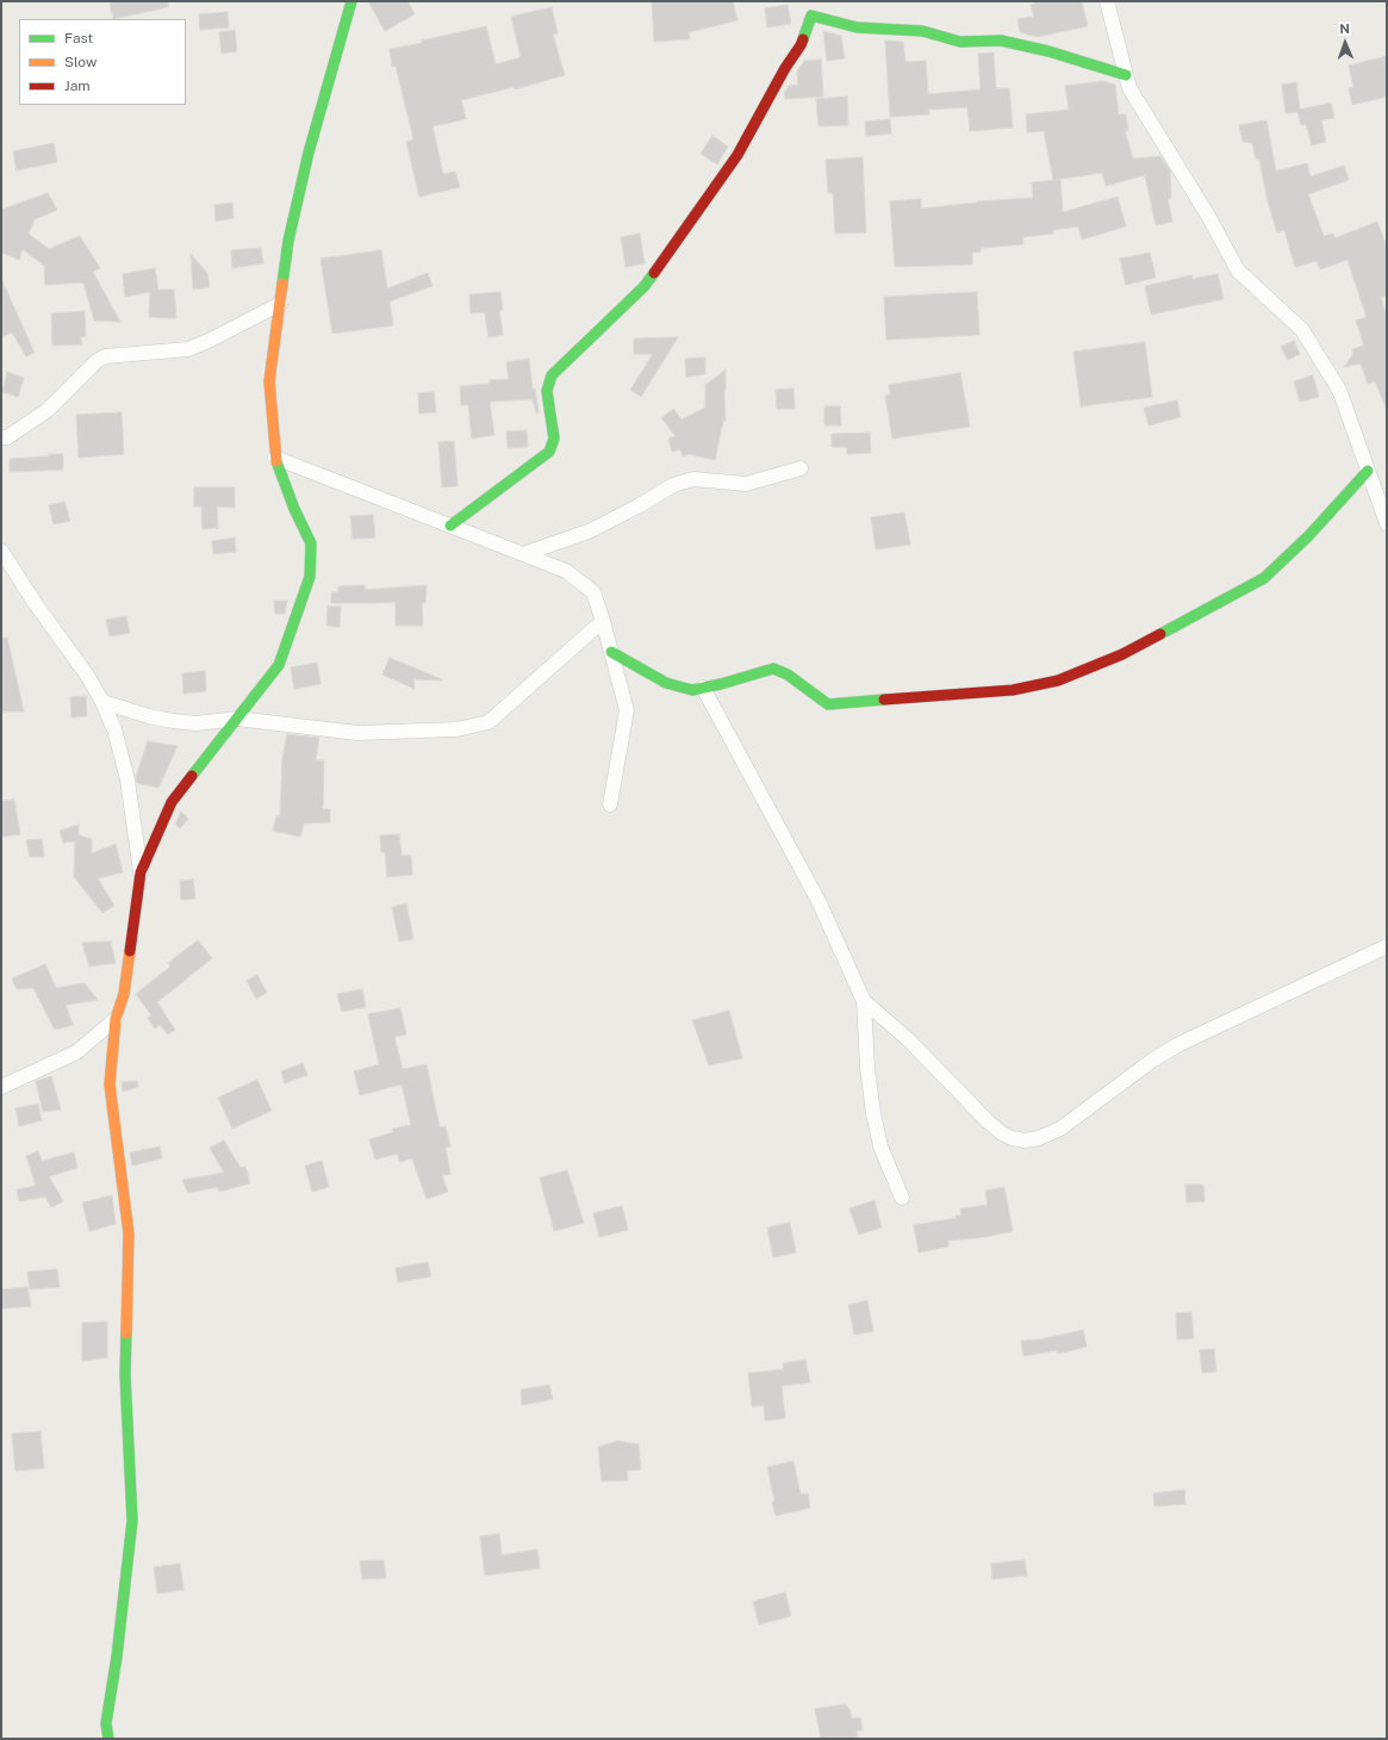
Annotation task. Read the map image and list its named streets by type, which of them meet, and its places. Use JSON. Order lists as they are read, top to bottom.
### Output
{
  "legend": ["Fast", "Slow", "Jam"],
  "north": "top"
}
